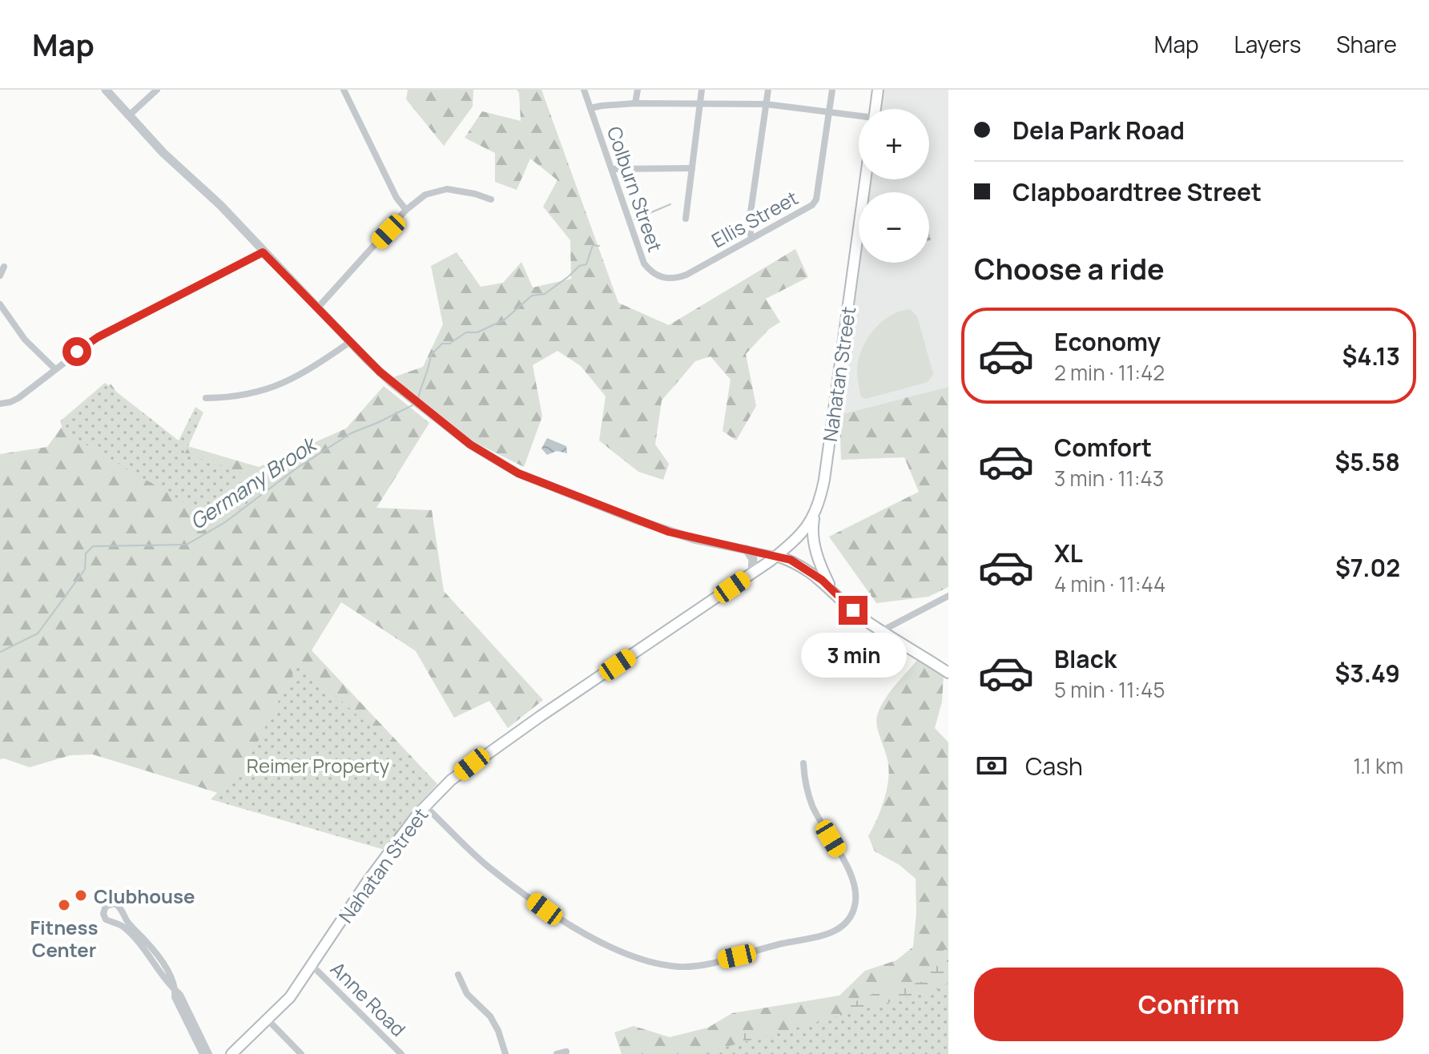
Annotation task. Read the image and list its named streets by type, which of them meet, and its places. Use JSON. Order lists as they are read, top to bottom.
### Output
{
  "streets": {
    "main road": ["Nahatan Street"],
    "street": ["Colburn Street", "Ellis Street", "Anne Road"]
  },
  "crossings": [
    ["Colburn Street", "Ellis Street"],
    ["Nahatan Street", "Anne Road"]
  ],
  "water": ["Germany Brook"],
  "parks": ["Reimer Property"],
  "places": ["Clubhouse", "Fitness Center"],
  "page": {
    "header": "Map",
    "nav": ["Map", "Layers", "Share"],
    "banner": ["Dela Park Road", "Clapboardtree Street"],
    "map_buttons": ["+", "−"],
    "heading": "Choose a ride",
    "list": [
      {
        "name": "Economy",
        "note": "2 min · 11:42",
        "value": "$4.13"
      },
      {
        "name": "Comfort",
        "note": "3 min · 11:43",
        "value": "$5.58"
      },
      {
        "name": "XL",
        "note": "4 min · 11:44",
        "value": "$7.02"
      },
      {
        "name": "Black",
        "note": "5 min · 11:45",
        "value": "$3.49"
      }
    ],
    "bubble": "3 min",
    "pay": ["Cash", "1.1 km"],
    "buttons": "Confirm"
  }
}
